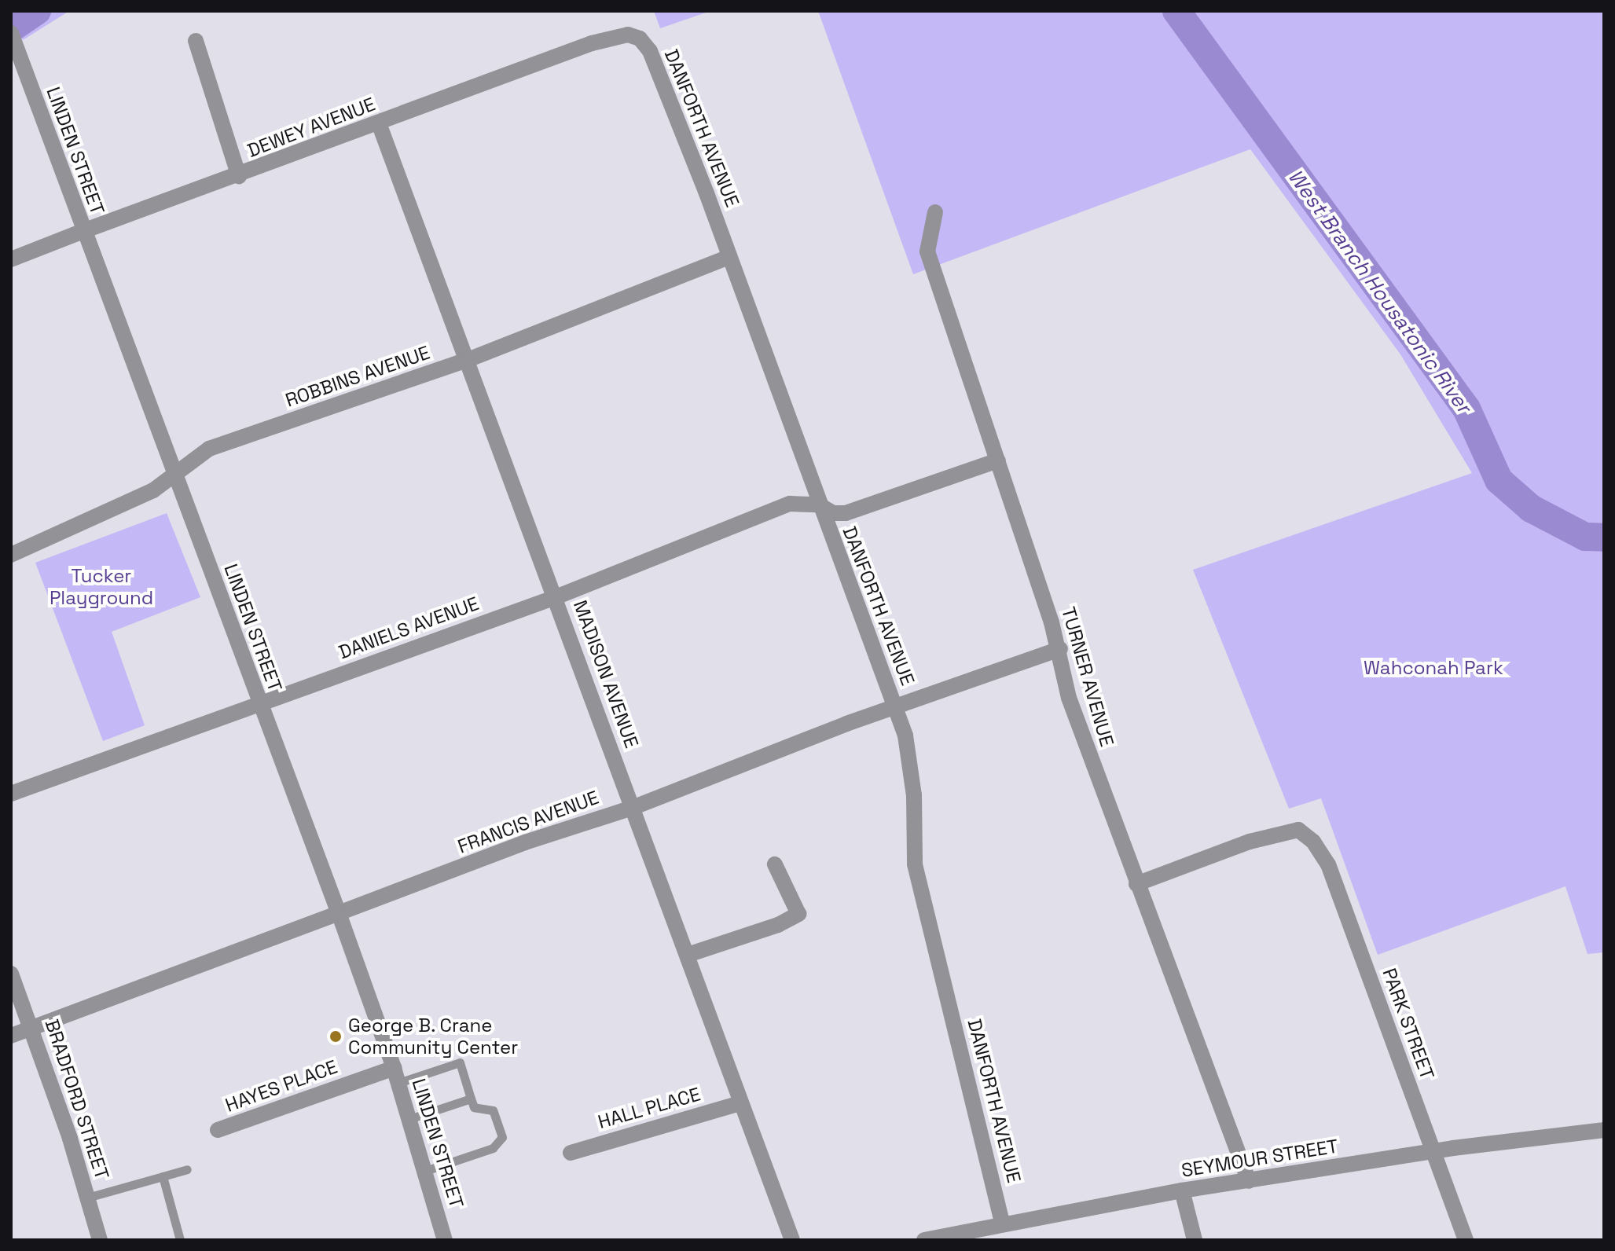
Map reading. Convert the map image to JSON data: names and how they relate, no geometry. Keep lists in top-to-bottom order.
{
  "streets": {
    "street": [
      "DEWEY AVENUE",
      "DANFORTH AVENUE",
      "LINDEN STREET",
      "ROBBINS AVENUE",
      "DANIELS AVENUE",
      "MADISON AVENUE",
      "TURNER AVENUE",
      "FRANCIS AVENUE",
      "PARK STREET",
      "HAYES PLACE",
      "BRADFORD STREET",
      "HALL PLACE",
      "SEYMOUR STREET"
    ]
  },
  "crossings": [
    ["DEWEY AVENUE", "DANFORTH AVENUE"],
    ["DEWEY AVENUE", "LINDEN STREET"],
    ["DEWEY AVENUE", "MADISON AVENUE"],
    ["DANFORTH AVENUE", "ROBBINS AVENUE"],
    ["DANFORTH AVENUE", "DANIELS AVENUE"],
    ["DANFORTH AVENUE", "FRANCIS AVENUE"],
    ["DANFORTH AVENUE", "SEYMOUR STREET"],
    ["LINDEN STREET", "ROBBINS AVENUE"],
    ["LINDEN STREET", "DANIELS AVENUE"],
    ["LINDEN STREET", "FRANCIS AVENUE"],
    ["LINDEN STREET", "HAYES PLACE"],
    ["ROBBINS AVENUE", "MADISON AVENUE"],
    ["DANIELS AVENUE", "MADISON AVENUE"],
    ["DANIELS AVENUE", "TURNER AVENUE"],
    ["MADISON AVENUE", "FRANCIS AVENUE"],
    ["MADISON AVENUE", "HALL PLACE"],
    ["TURNER AVENUE", "FRANCIS AVENUE"],
    ["TURNER AVENUE", "PARK STREET"],
    ["TURNER AVENUE", "SEYMOUR STREET"],
    ["FRANCIS AVENUE", "BRADFORD STREET"],
    ["PARK STREET", "SEYMOUR STREET"]
  ],
  "water": ["West Branch Housatonic River"],
  "parks": ["Tucker Playground", "Wahconah Park"],
  "places": ["George B. Crane Community Center"]
}
